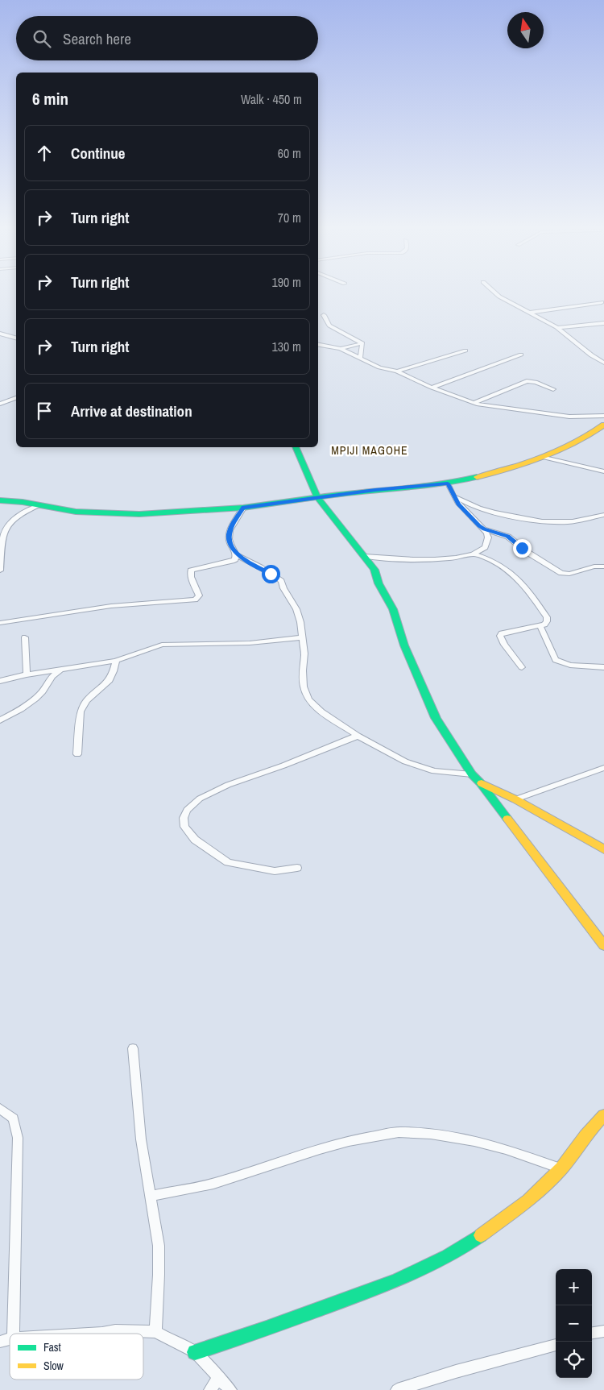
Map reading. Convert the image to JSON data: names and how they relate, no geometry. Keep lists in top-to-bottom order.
{
  "districts": ["MPIJI MAGOHE"],
  "legend": ["Fast", "Slow"],
  "north": "top",
  "page": {
    "search": "Search here",
    "heading": ["6 min", "Walk · 450 m"],
    "list": [
      ["Continue", "60 m"],
      ["Turn right", "70 m"],
      ["Turn right", "190 m"],
      ["Turn right", "130 m"],
      "Arrive at destination"
    ],
    "map_buttons": ["+", "−"]
  }
}
